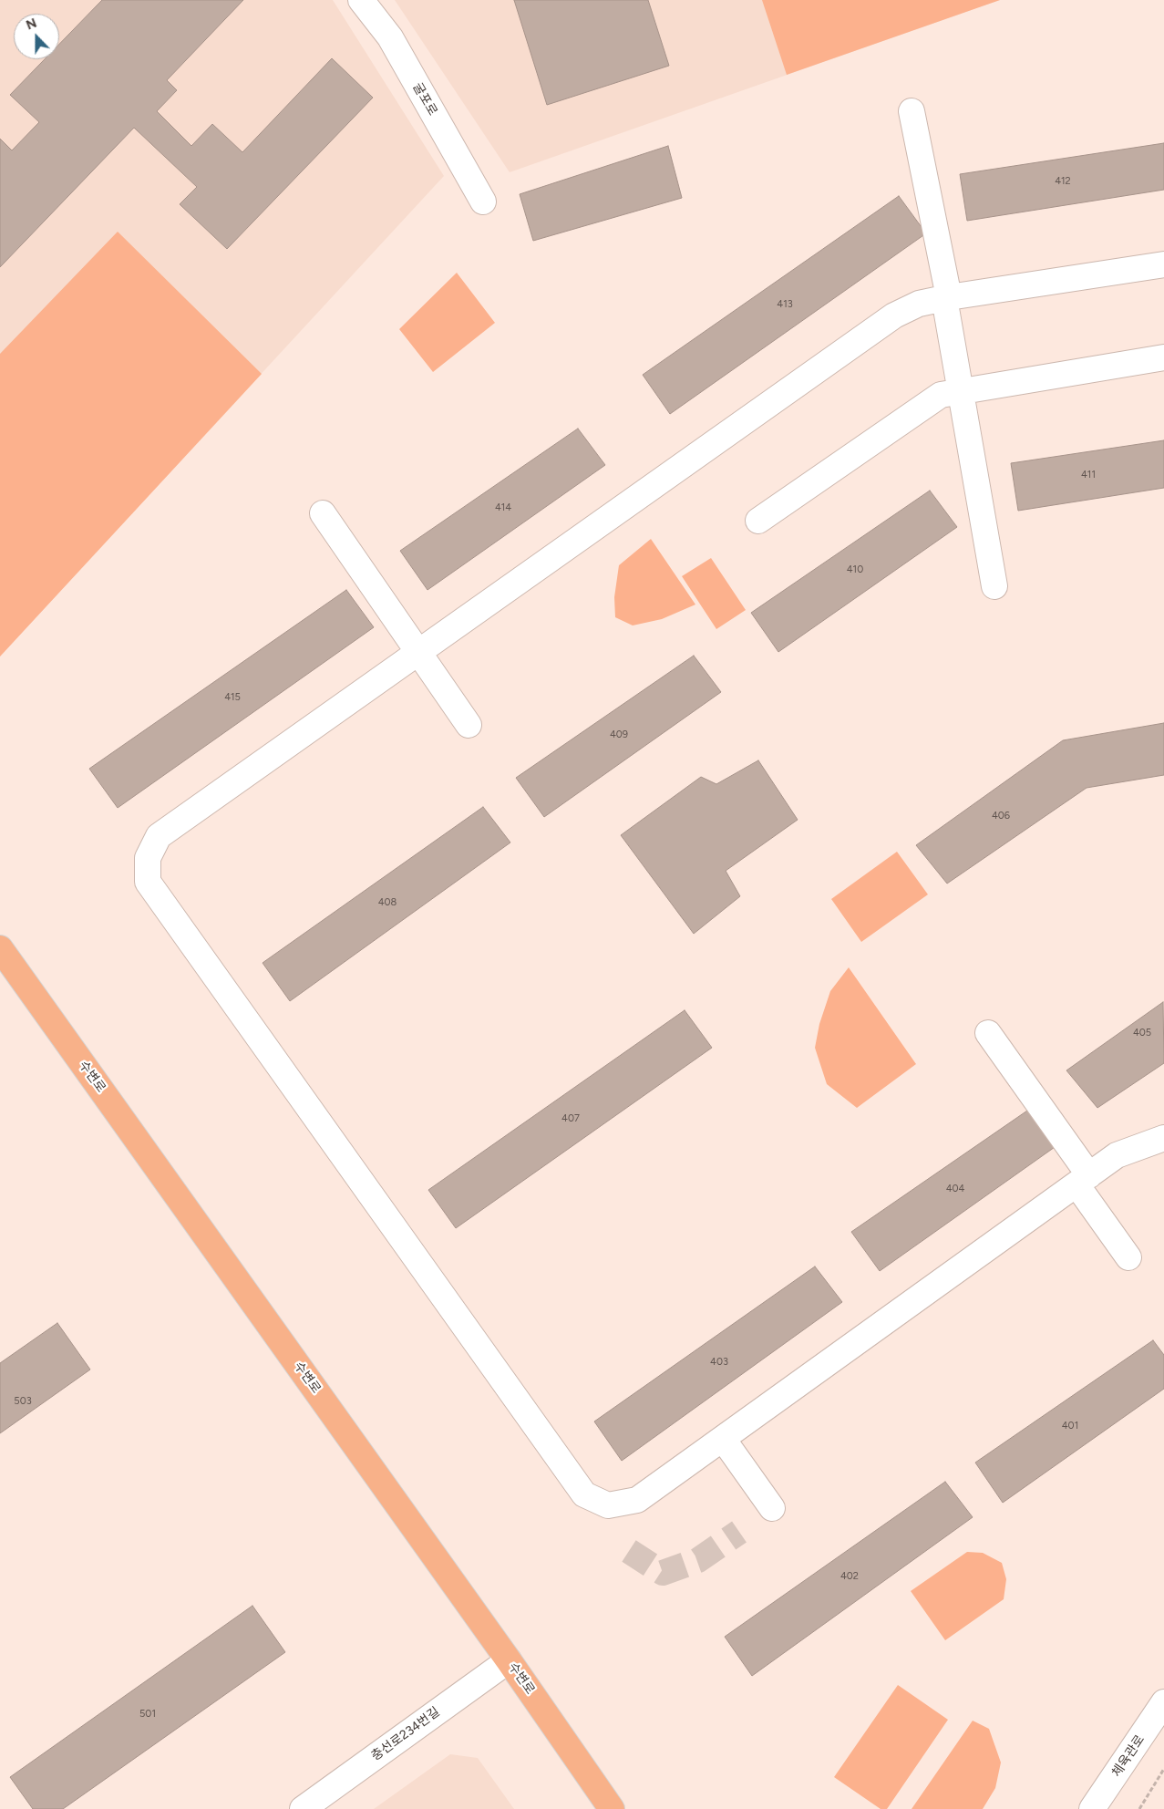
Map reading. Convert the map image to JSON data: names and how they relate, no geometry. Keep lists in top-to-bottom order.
{
  "streets": {
    "main road": ["수변로"],
    "street": ["굴포로", "충선로234번길", "체육관로"]
  },
  "crossings": [
    ["수변로", "충선로234번길"]
  ],
  "house_numbers": [
    "412",
    "413",
    "411",
    "414",
    "410",
    "415",
    "409",
    "406",
    "408",
    "405",
    "407",
    "404",
    "403",
    "503",
    "401",
    "402",
    "501"
  ],
  "north": "top"
}
